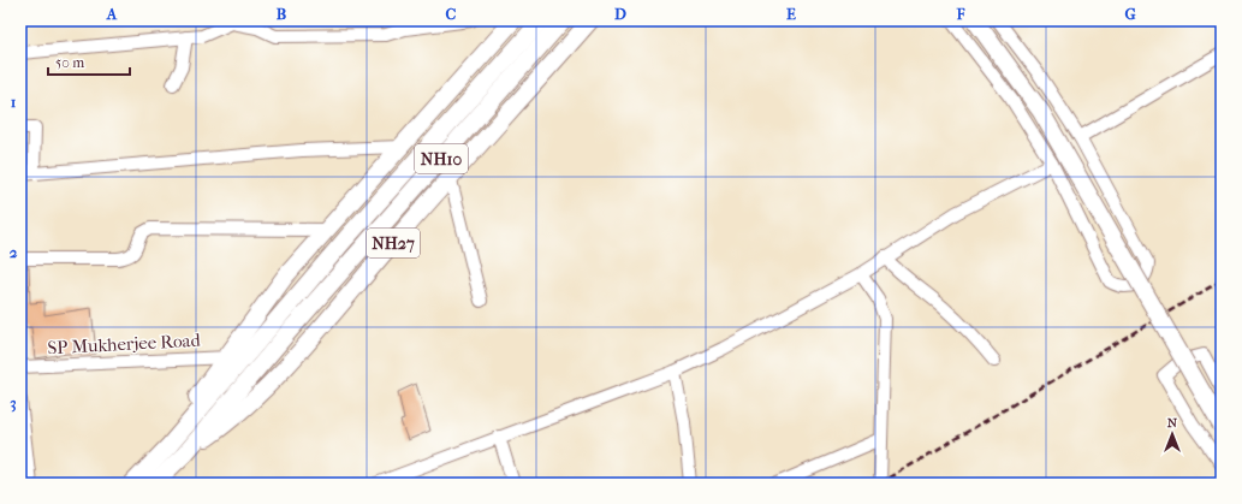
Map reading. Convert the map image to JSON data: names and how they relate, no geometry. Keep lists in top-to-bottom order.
{
  "streets": {
    "highway": ["NH10", "NH27"],
    "street": ["SP Mukherjee Road"]
  },
  "crossings": [
    ["NH10", "NH27"]
  ],
  "scale_bar": "50 m",
  "north": "top",
  "grid": {
    "columns": [
      "A",
      "B",
      "C",
      "D",
      "E",
      "F",
      "G"
    ],
    "rows": ["1", "2", "3"]
  }
}
